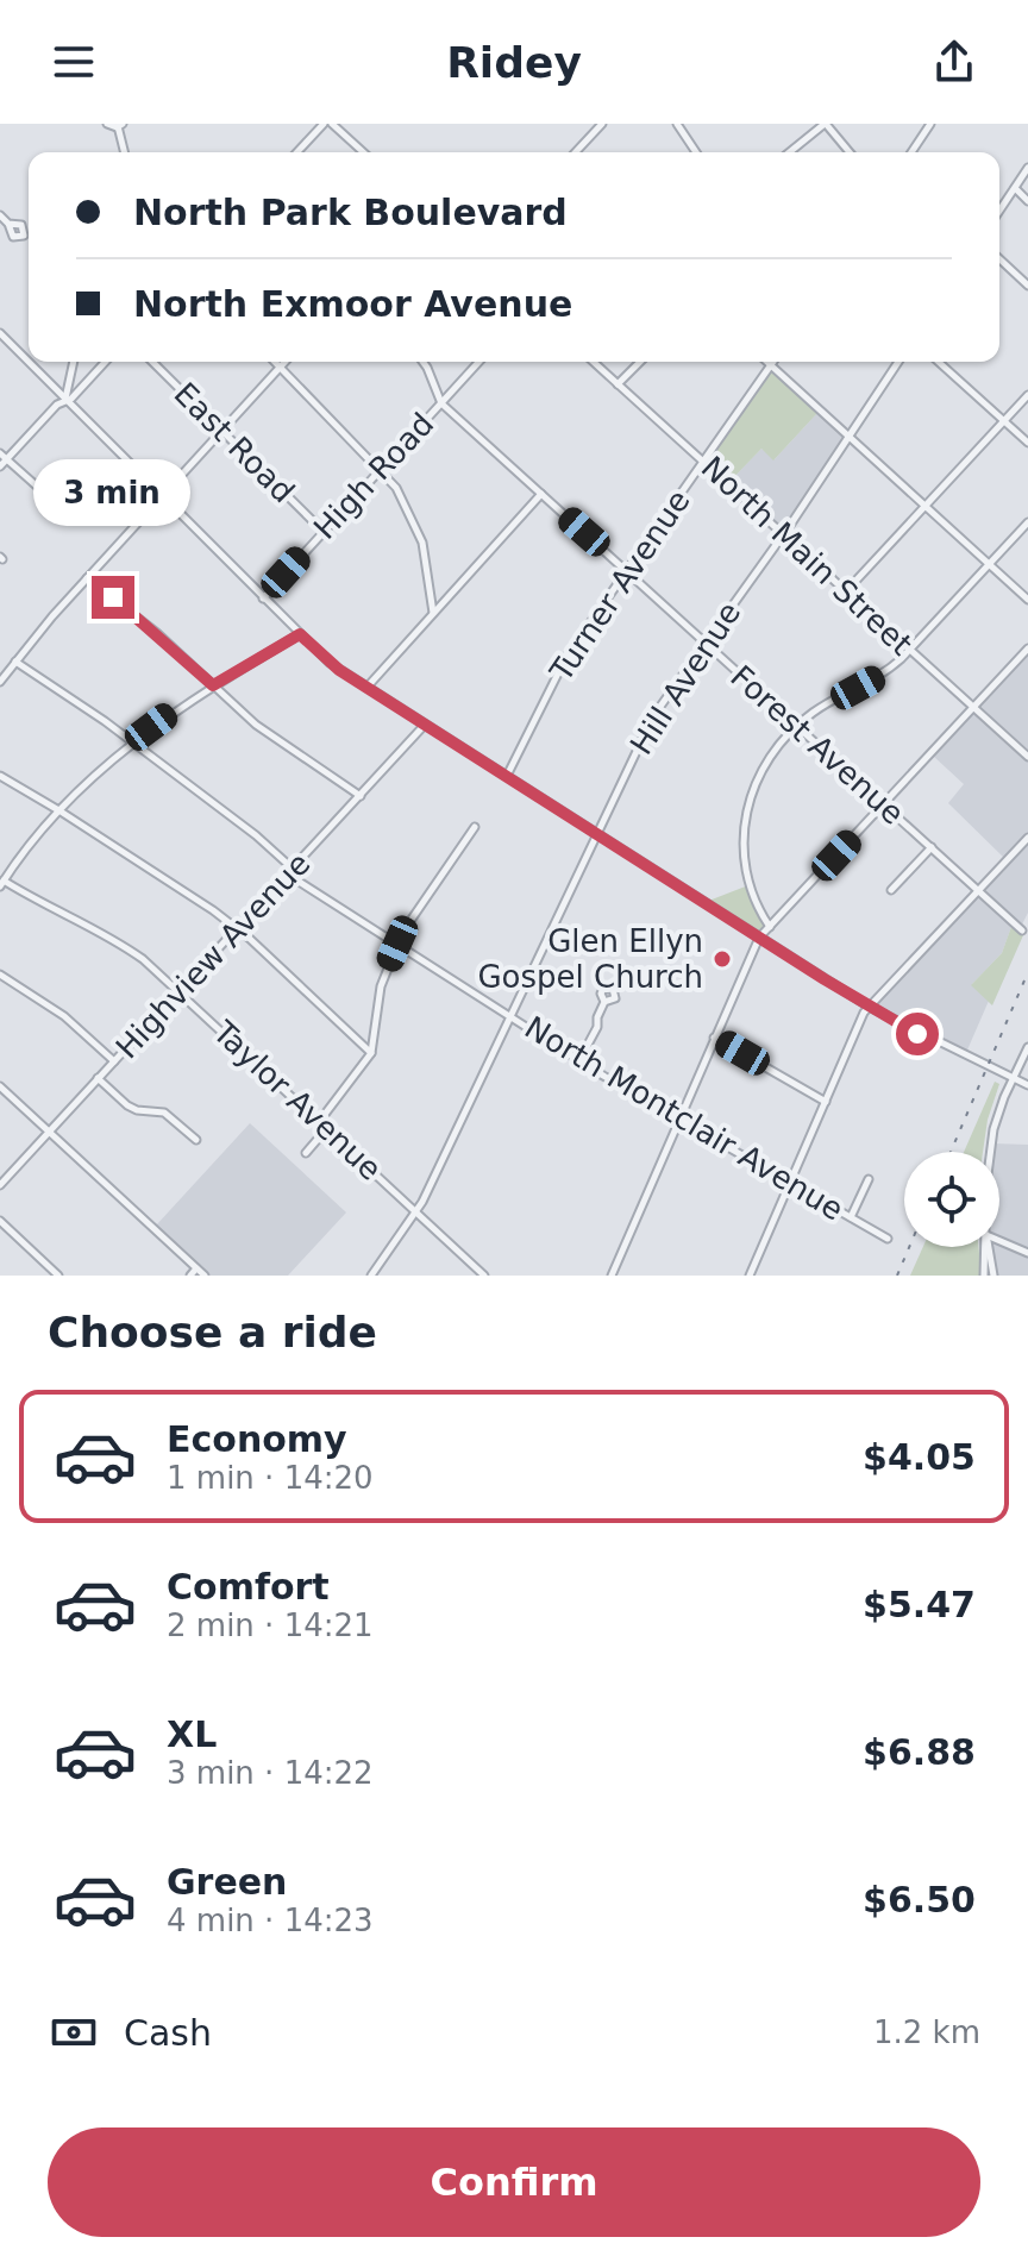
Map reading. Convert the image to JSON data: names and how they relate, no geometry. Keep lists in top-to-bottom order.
{
  "streets": {
    "street": [
      "East Road",
      "High Road",
      "North Main Street",
      "Turner Avenue",
      "Hill Avenue",
      "Forest Avenue",
      "Highview Avenue",
      "Taylor Avenue",
      "North Montclair Avenue"
    ]
  },
  "crossings": [
    ["East Road", "High Road"],
    ["High Road", "Forest Avenue"],
    ["North Main Street", "Turner Avenue"],
    ["North Main Street", "Hill Avenue"],
    ["Turner Avenue", "Forest Avenue"],
    ["Hill Avenue", "Forest Avenue"],
    ["Hill Avenue", "Taylor Avenue"],
    ["Hill Avenue", "North Montclair Avenue"],
    ["Highview Avenue", "Taylor Avenue"],
    ["Highview Avenue", "North Montclair Avenue"]
  ],
  "places": ["Glen Ellyn Gospel Church"],
  "page": {
    "header": "Ridey",
    "banner": ["North Park Boulevard", "North Exmoor Avenue"],
    "bubble": "3 min",
    "heading": "Choose a ride",
    "list": [
      {
        "name": "Economy",
        "note": "1 min · 14:20",
        "value": "$4.05"
      },
      {
        "name": "Comfort",
        "note": "2 min · 14:21",
        "value": "$5.47"
      },
      {
        "name": "XL",
        "note": "3 min · 14:22",
        "value": "$6.88"
      },
      {
        "name": "Green",
        "note": "4 min · 14:23",
        "value": "$6.50"
      }
    ],
    "pay": ["Cash", "1.2 km"],
    "buttons": "Confirm"
  }
}
